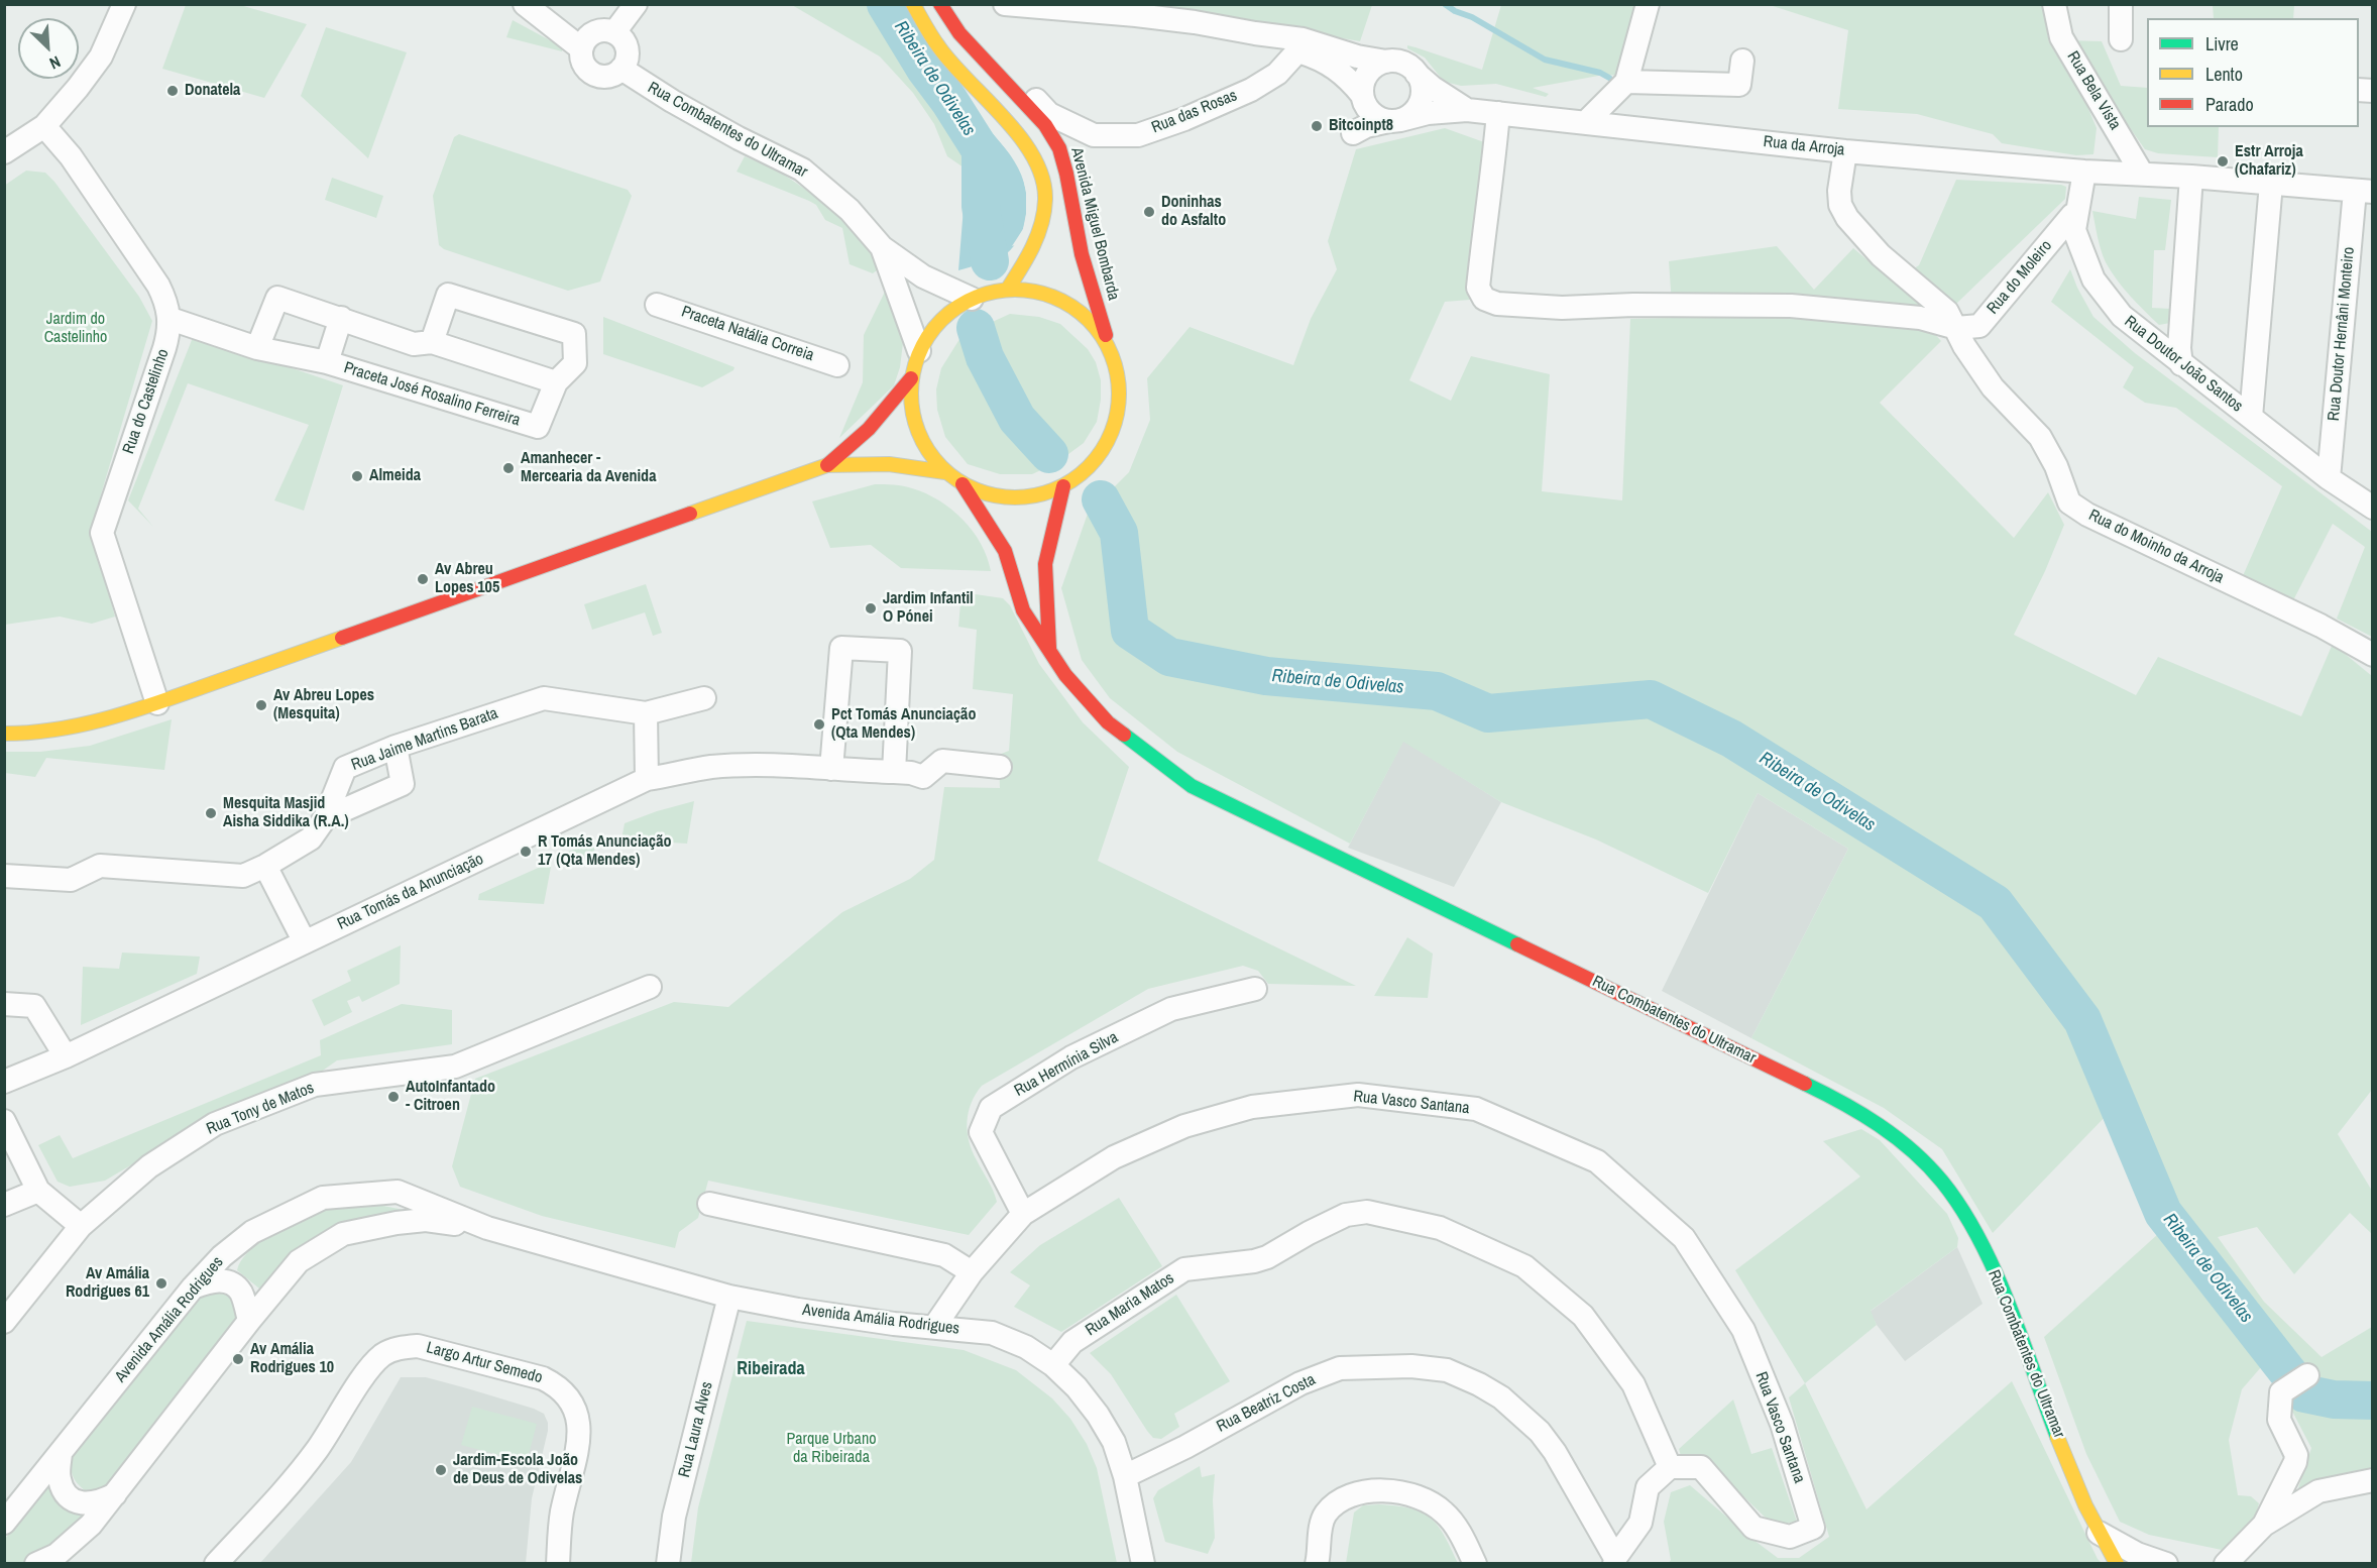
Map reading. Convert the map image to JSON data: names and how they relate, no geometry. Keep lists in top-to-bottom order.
{
  "streets": {
    "main road": ["Rua Combatentes do Ultramar", "Avenida Miguel Bombarda"],
    "street": [
      "Rua Bela Vista",
      "Rua das Rosas",
      "Rua da Arroja",
      "Rua do Moleiro",
      "Praceta Natália Correia",
      "Rua Doutor Hernâni Monteiro",
      "Rua Doutor João Santos",
      "Praceta José Rosalino Ferreira",
      "Rua do Castelinho",
      "Rua do Moinho da Arroja",
      "Rua Jaime Martins Barata",
      "Rua Tomás da Anunciação",
      "Rua Hermínia Silva",
      "Rua Vasco Santana",
      "Rua Tony de Matos",
      "Rua Maria Matos",
      "Avenida Amália Rodrigues",
      "Largo Artur Semedo",
      "Rua Beatriz Costa",
      "Rua Laura Alves"
    ]
  },
  "crossings": [
    ["Rua Bela Vista", "Rua da Arroja"],
    ["Rua Combatentes do Ultramar", "Avenida Miguel Bombarda"],
    ["Rua da Arroja", "Rua Doutor Hernâni Monteiro"],
    ["Rua da Arroja", "Rua Doutor João Santos"],
    ["Rua da Arroja", "Rua do Moinho da Arroja"],
    ["Rua do Moleiro", "Rua Doutor João Santos"],
    ["Rua do Moleiro", "Rua do Moinho da Arroja"],
    ["Rua Doutor Hernâni Monteiro", "Rua Doutor João Santos"],
    ["Praceta José Rosalino Ferreira", "Rua do Castelinho"],
    ["Rua Hermínia Silva", "Rua Vasco Santana"],
    ["Rua Vasco Santana", "Rua Maria Matos"],
    ["Rua Vasco Santana", "Avenida Amália Rodrigues"],
    ["Rua Maria Matos", "Avenida Amália Rodrigues"],
    ["Avenida Amália Rodrigues", "Rua Beatriz Costa"],
    ["Avenida Amália Rodrigues", "Rua Laura Alves"]
  ],
  "districts": ["Ribeirada"],
  "water": ["Ribeira de Odivelas"],
  "parks": ["Jardim do Castelinho", "Parque Urbano da Ribeirada"],
  "places": [
    "Donatela",
    "Bitcoinpt8",
    "Estr Arroja (Chafariz)",
    "Doninhas do Asfalto",
    "Amanhecer - Mercearia da Avenida",
    "Almeida",
    "Av Abreu Lopes 105",
    "Jardim Infantil O Pónei",
    "Av Abreu Lopes (Mesquita)",
    "Pct Tomás Anunciação (Qta Mendes)",
    "Mesquita Masjid Aisha Siddika (R.A.)",
    "R Tomás Anunciação 17 (Qta Mendes)",
    "AutoInfantado - Citroen",
    "Av Amália Rodrigues 61",
    "Av Amália Rodrigues 10",
    "Jardim-Escola João de Deus de Odivelas"
  ],
  "legend": ["Livre", "Lento", "Parado"],
  "north": "bottom right"
}
